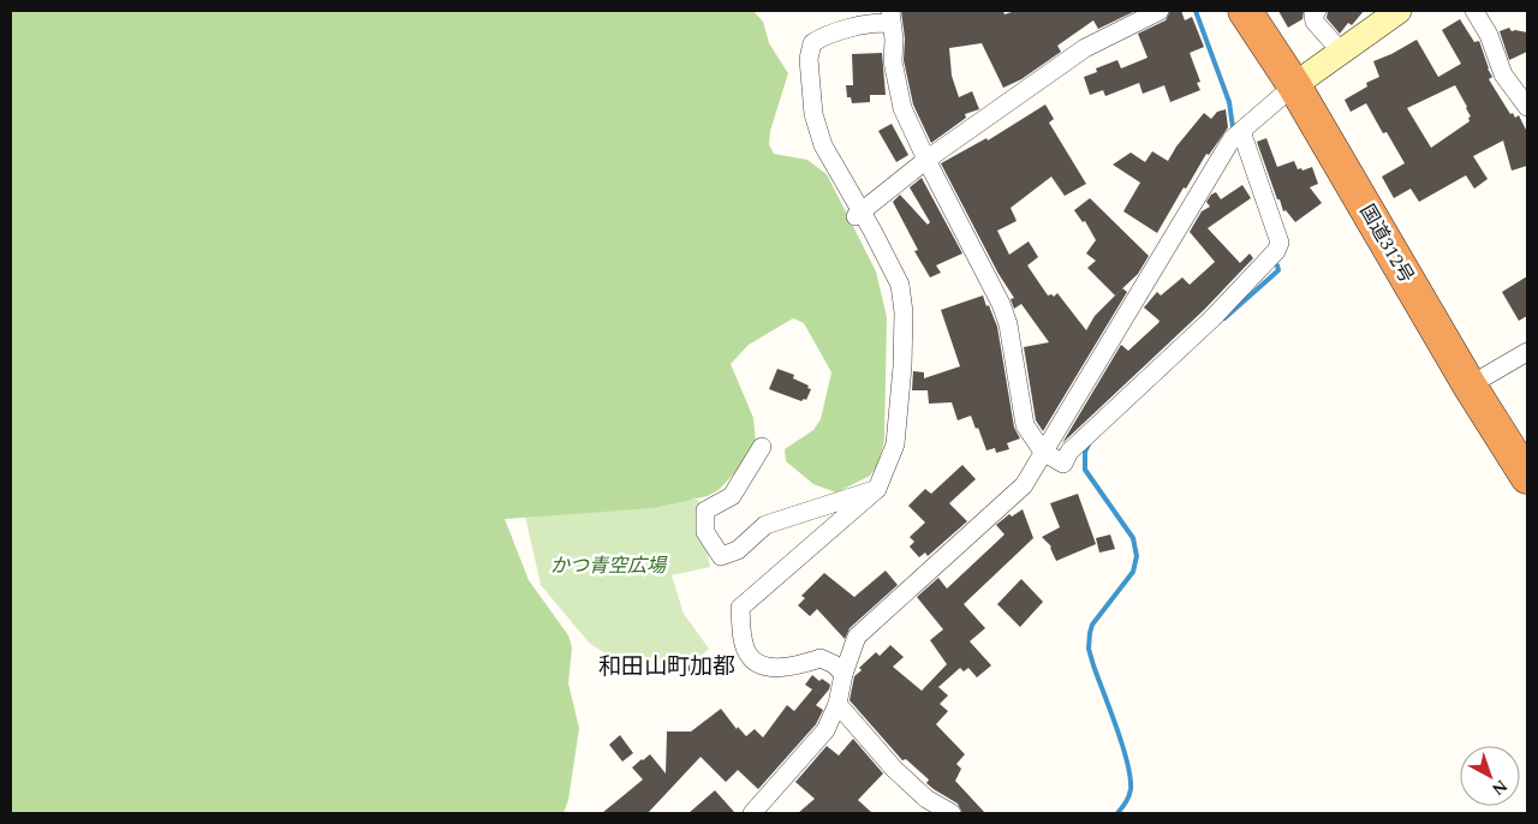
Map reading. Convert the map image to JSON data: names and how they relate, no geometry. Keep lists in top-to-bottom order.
{
  "streets": {
    "highway": ["国道312号"]
  },
  "districts": ["和田山町加都"],
  "parks": ["かつ青空広場"],
  "north": "bottom right"
}
